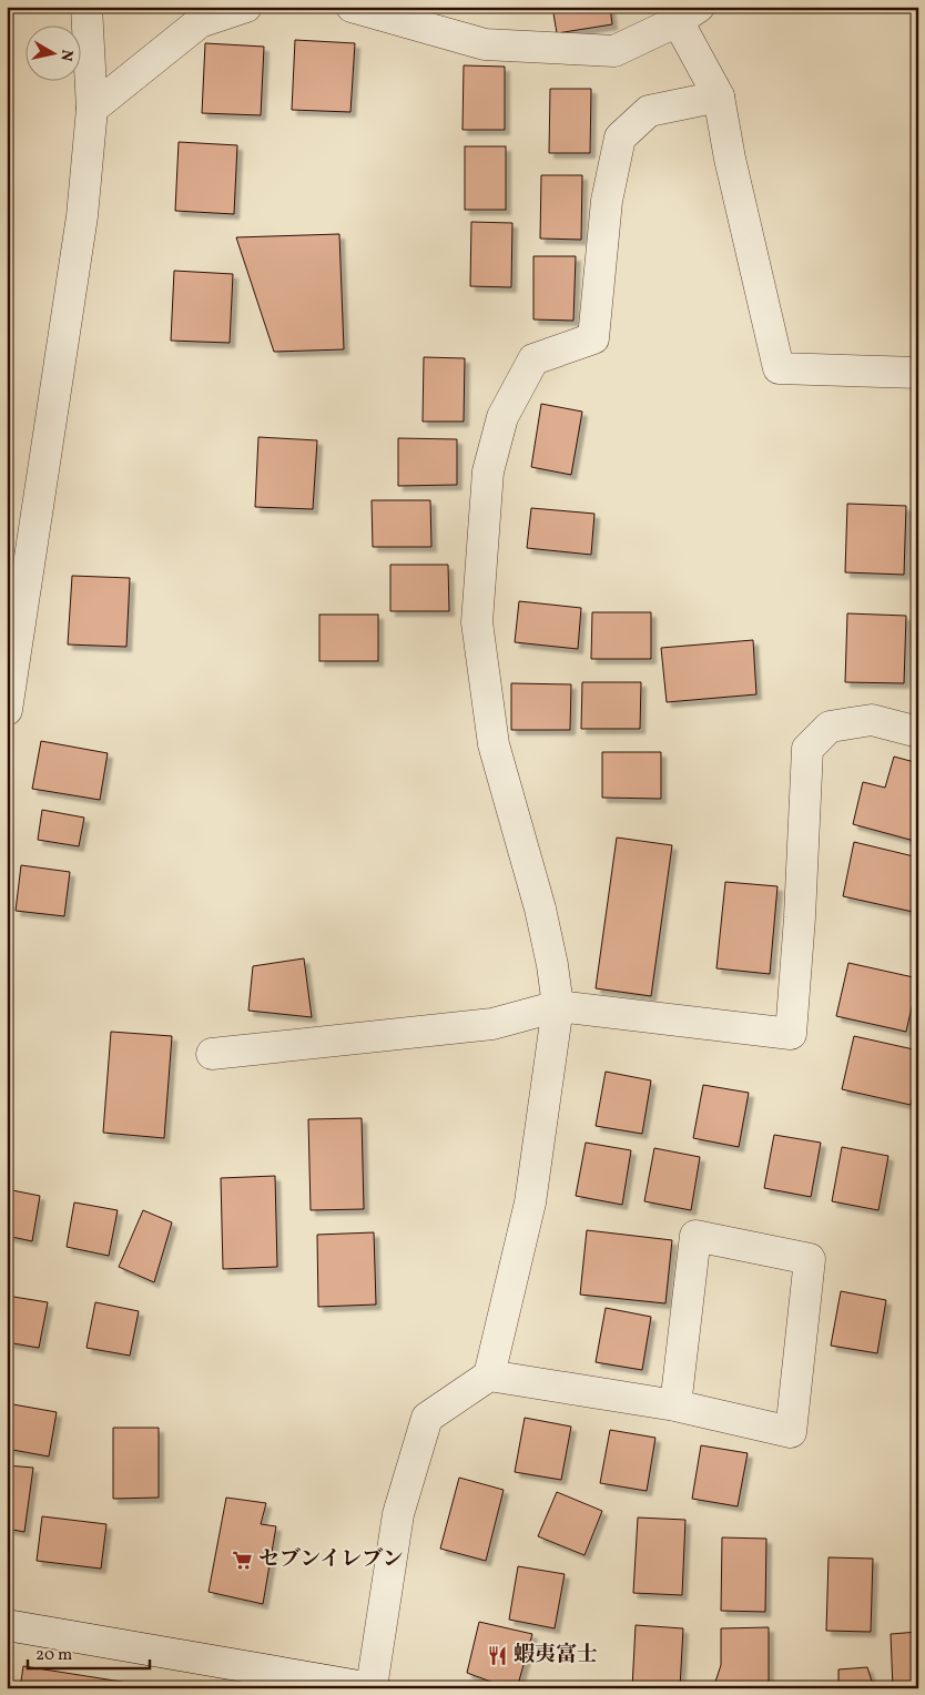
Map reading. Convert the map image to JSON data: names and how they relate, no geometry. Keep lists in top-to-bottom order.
{
  "places": {
    "supermarket": ["セブンイレブン"],
    "restaurant": ["蝦夷富士"]
  },
  "scale_bar": "20 m",
  "north": "right"
}
